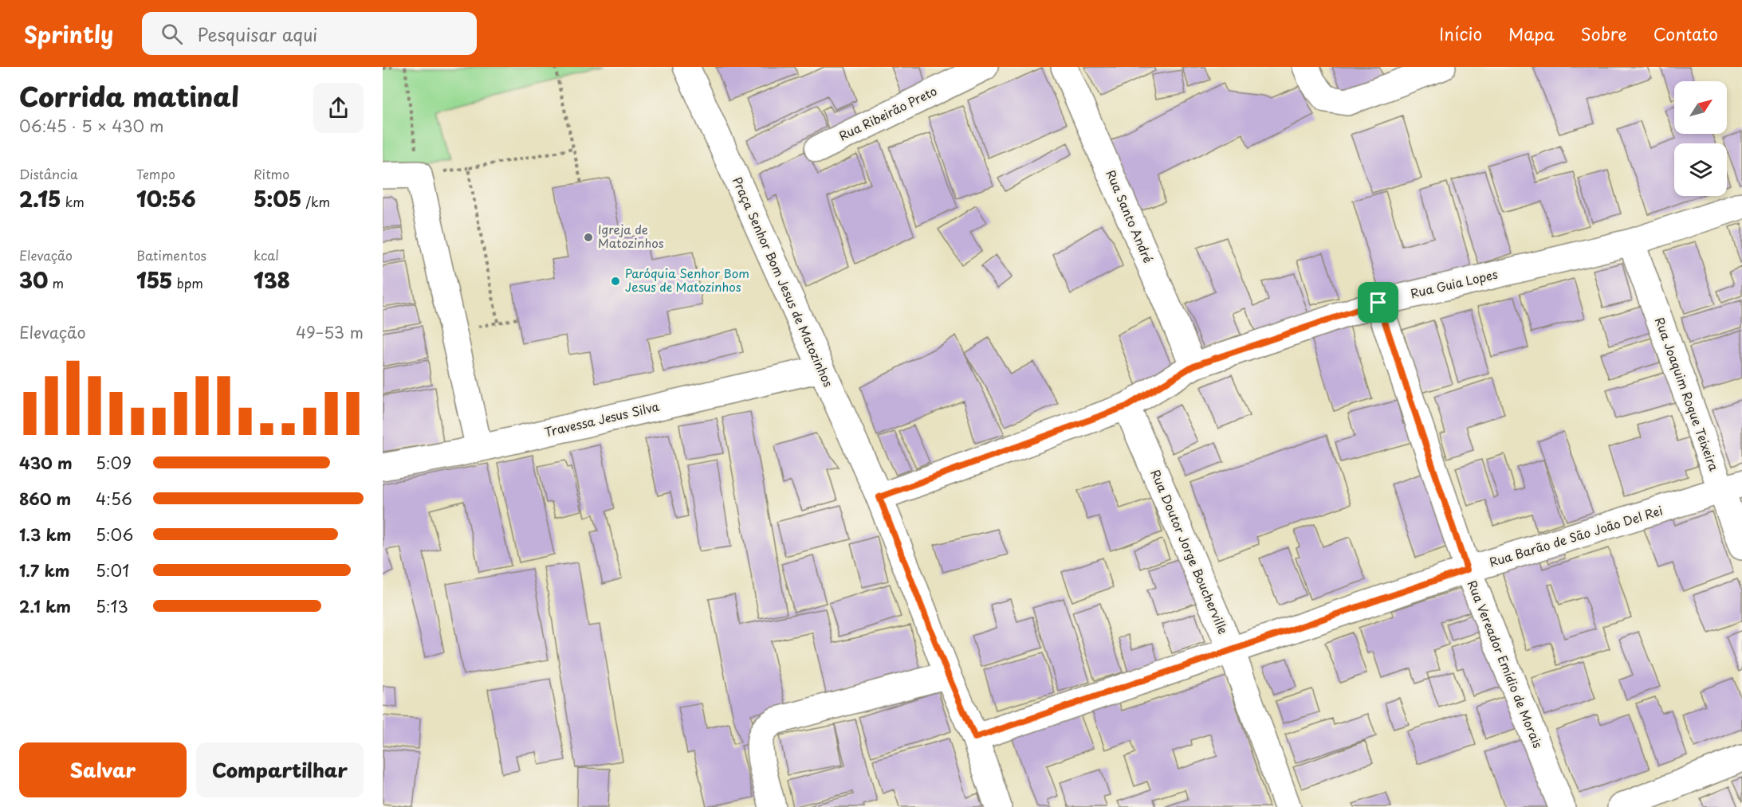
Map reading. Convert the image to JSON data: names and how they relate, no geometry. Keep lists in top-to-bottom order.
{
  "streets": {
    "street": [
      "Rua Ribeirão Preto",
      "Rua Santo André",
      "Praça Senhor Bom Jesus de Matozinhos",
      "Rua Guia Lopes",
      "Rua Joaquim Roque Teixeira",
      "Travessa Jesus Silva",
      "Rua Barão de São João Del Rei",
      "Rua Doutor Jorge Boucherville",
      "Rua Vereador Emídio de Morais"
    ]
  },
  "crossings": [
    ["Rua Santo André", "Rua Guia Lopes"],
    ["Praça Senhor Bom Jesus de Matozinhos", "Rua Guia Lopes"],
    ["Praça Senhor Bom Jesus de Matozinhos", "Travessa Jesus Silva"],
    ["Praça Senhor Bom Jesus de Matozinhos", "Rua Barão de São João Del Rei"],
    ["Rua Guia Lopes", "Rua Joaquim Roque Teixeira"],
    ["Rua Guia Lopes", "Rua Doutor Jorge Boucherville"],
    ["Rua Guia Lopes", "Rua Vereador Emídio de Morais"],
    ["Rua Joaquim Roque Teixeira", "Rua Barão de São João Del Rei"],
    ["Rua Barão de São João Del Rei", "Rua Doutor Jorge Boucherville"],
    ["Rua Barão de São João Del Rei", "Rua Vereador Emídio de Morais"]
  ],
  "places": ["Igreja de Matozinhos", "Paróquia Senhor Bom Jesus de Matozinhos"],
  "north": "top right",
  "page": {
    "header": "Sprintly",
    "search": "Pesquisar aqui",
    "nav": [
      "Início",
      "Mapa",
      "Sobre",
      "Contato"
    ],
    "heading": ["Corrida matinal", "06:45 · 5 × 430 m"],
    "stats": [
      ["Distância", "2.15 km"],
      ["Tempo", "10:56"],
      ["Ritmo", "5:05 /km"],
      ["Elevação", "30 m"],
      ["Batimentos", "155 bpm"],
      ["kcal", "138"]
    ],
    "chart": ["Elevação", "49–53 m"],
    "list": [
      {
        "name": "430 m",
        "note": "5:09"
      },
      {
        "name": "860 m",
        "note": "4:56"
      },
      {
        "name": "1.3 km",
        "note": "5:06"
      },
      {
        "name": "1.7 km",
        "note": "5:01"
      },
      {
        "name": "2.1 km",
        "note": "5:13"
      }
    ],
    "buttons": ["Salvar", "Compartilhar"]
  }
}
